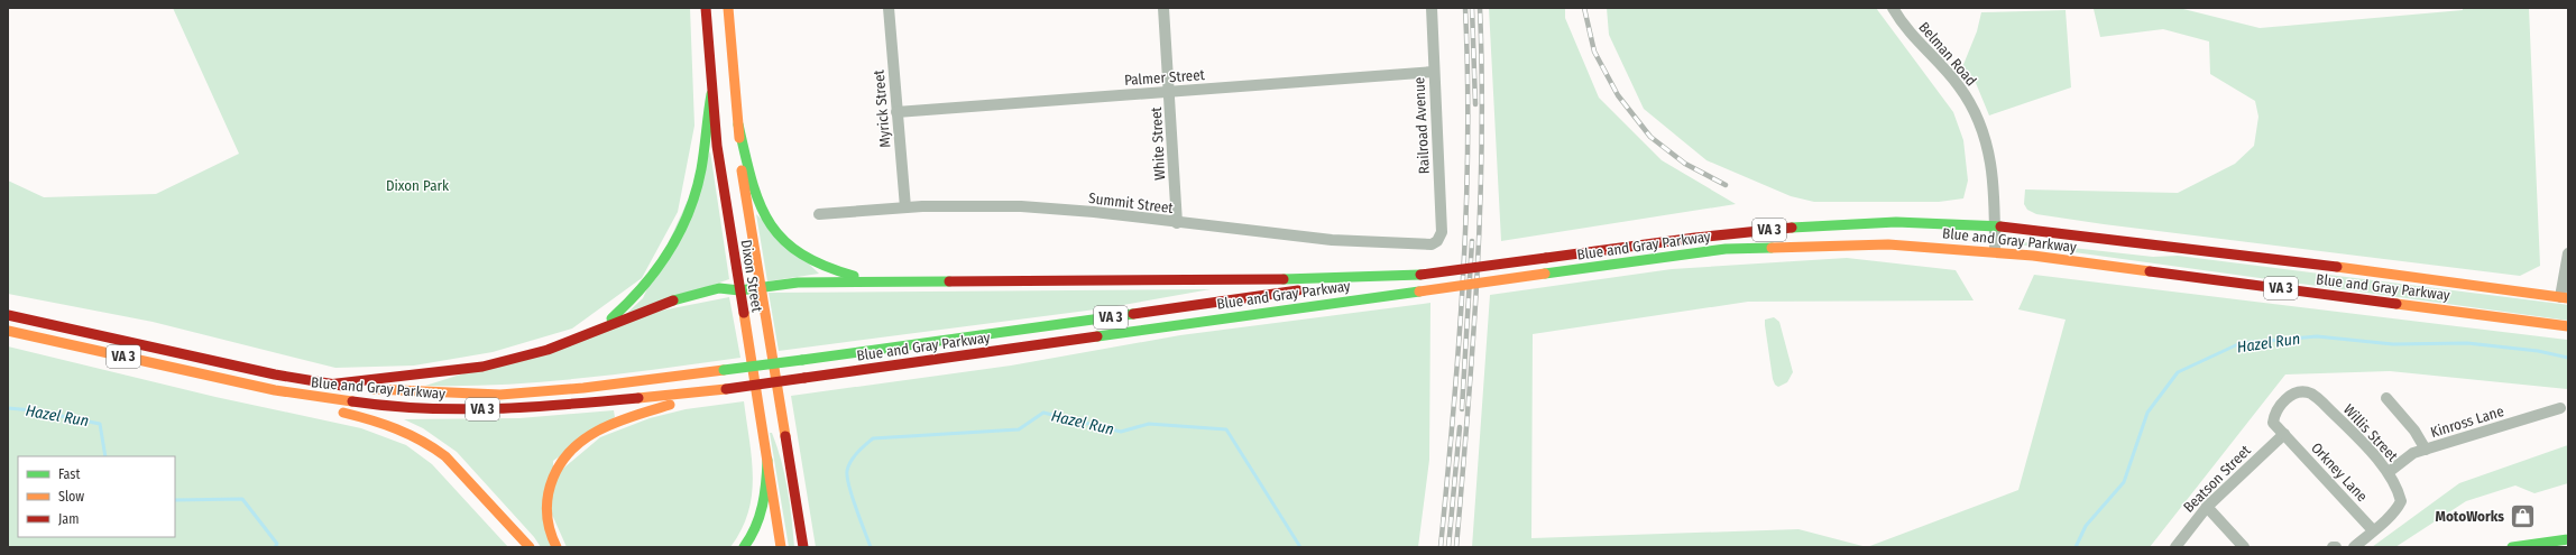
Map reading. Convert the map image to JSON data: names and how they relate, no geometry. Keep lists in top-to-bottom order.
{
  "streets": {
    "main road": ["VA 3", "Blue and Gray Parkway", "Dixon Street"],
    "street": [
      "Belman Road",
      "Palmer Street",
      "Myrick Street",
      "Railroad Avenue",
      "White Street",
      "Summit Street",
      "Kinross Lane",
      "Willis Street",
      "Orkney Lane",
      "Beatson Street"
    ]
  },
  "crossings": [
    ["Belman Road", "Blue and Gray Parkway"],
    ["Palmer Street", "Myrick Street"],
    ["Palmer Street", "Railroad Avenue"],
    ["Palmer Street", "White Street"],
    ["Myrick Street", "Summit Street"],
    ["Railroad Avenue", "Summit Street"],
    ["White Street", "Summit Street"],
    ["Kinross Lane", "Willis Street"],
    ["Willis Street", "Orkney Lane"],
    ["Willis Street", "Beatson Street"],
    ["Orkney Lane", "Beatson Street"]
  ],
  "water": ["Hazel Run"],
  "parks": ["Dixon Park"],
  "places": {
    "shop": ["MotoWorks"]
  },
  "legend": ["Fast", "Slow", "Jam"]
}
